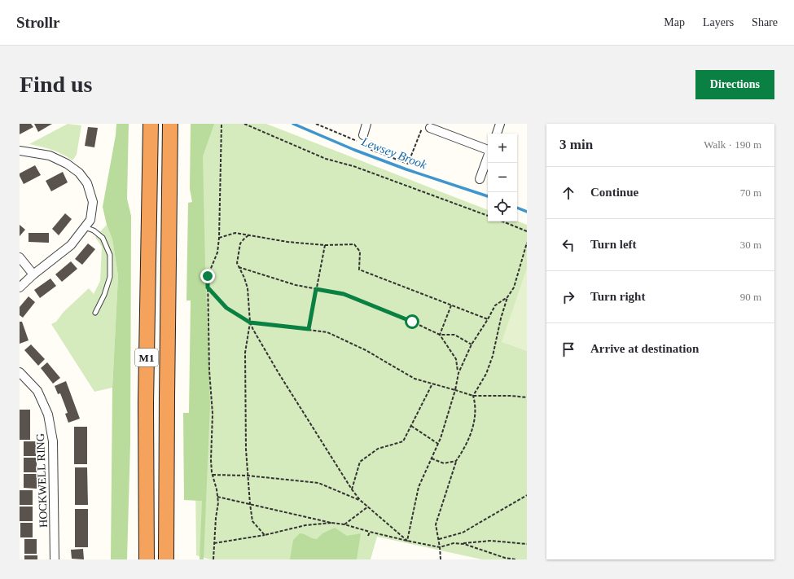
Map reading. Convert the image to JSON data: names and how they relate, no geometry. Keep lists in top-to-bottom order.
{
  "streets": {
    "highway": ["M1"],
    "street": ["HOCKWELL RING"]
  },
  "water": ["Lewsey Brook"],
  "page": {
    "header": "Strollr",
    "nav": ["Map", "Layers", "Share"],
    "buttons": "Directions",
    "title": "Find us",
    "heading": ["3 min", "Walk · 190 m"],
    "map_buttons": ["+", "−"],
    "list": [
      ["Continue", "70 m"],
      ["Turn left", "30 m"],
      ["Turn right", "90 m"],
      "Arrive at destination"
    ]
  }
}
